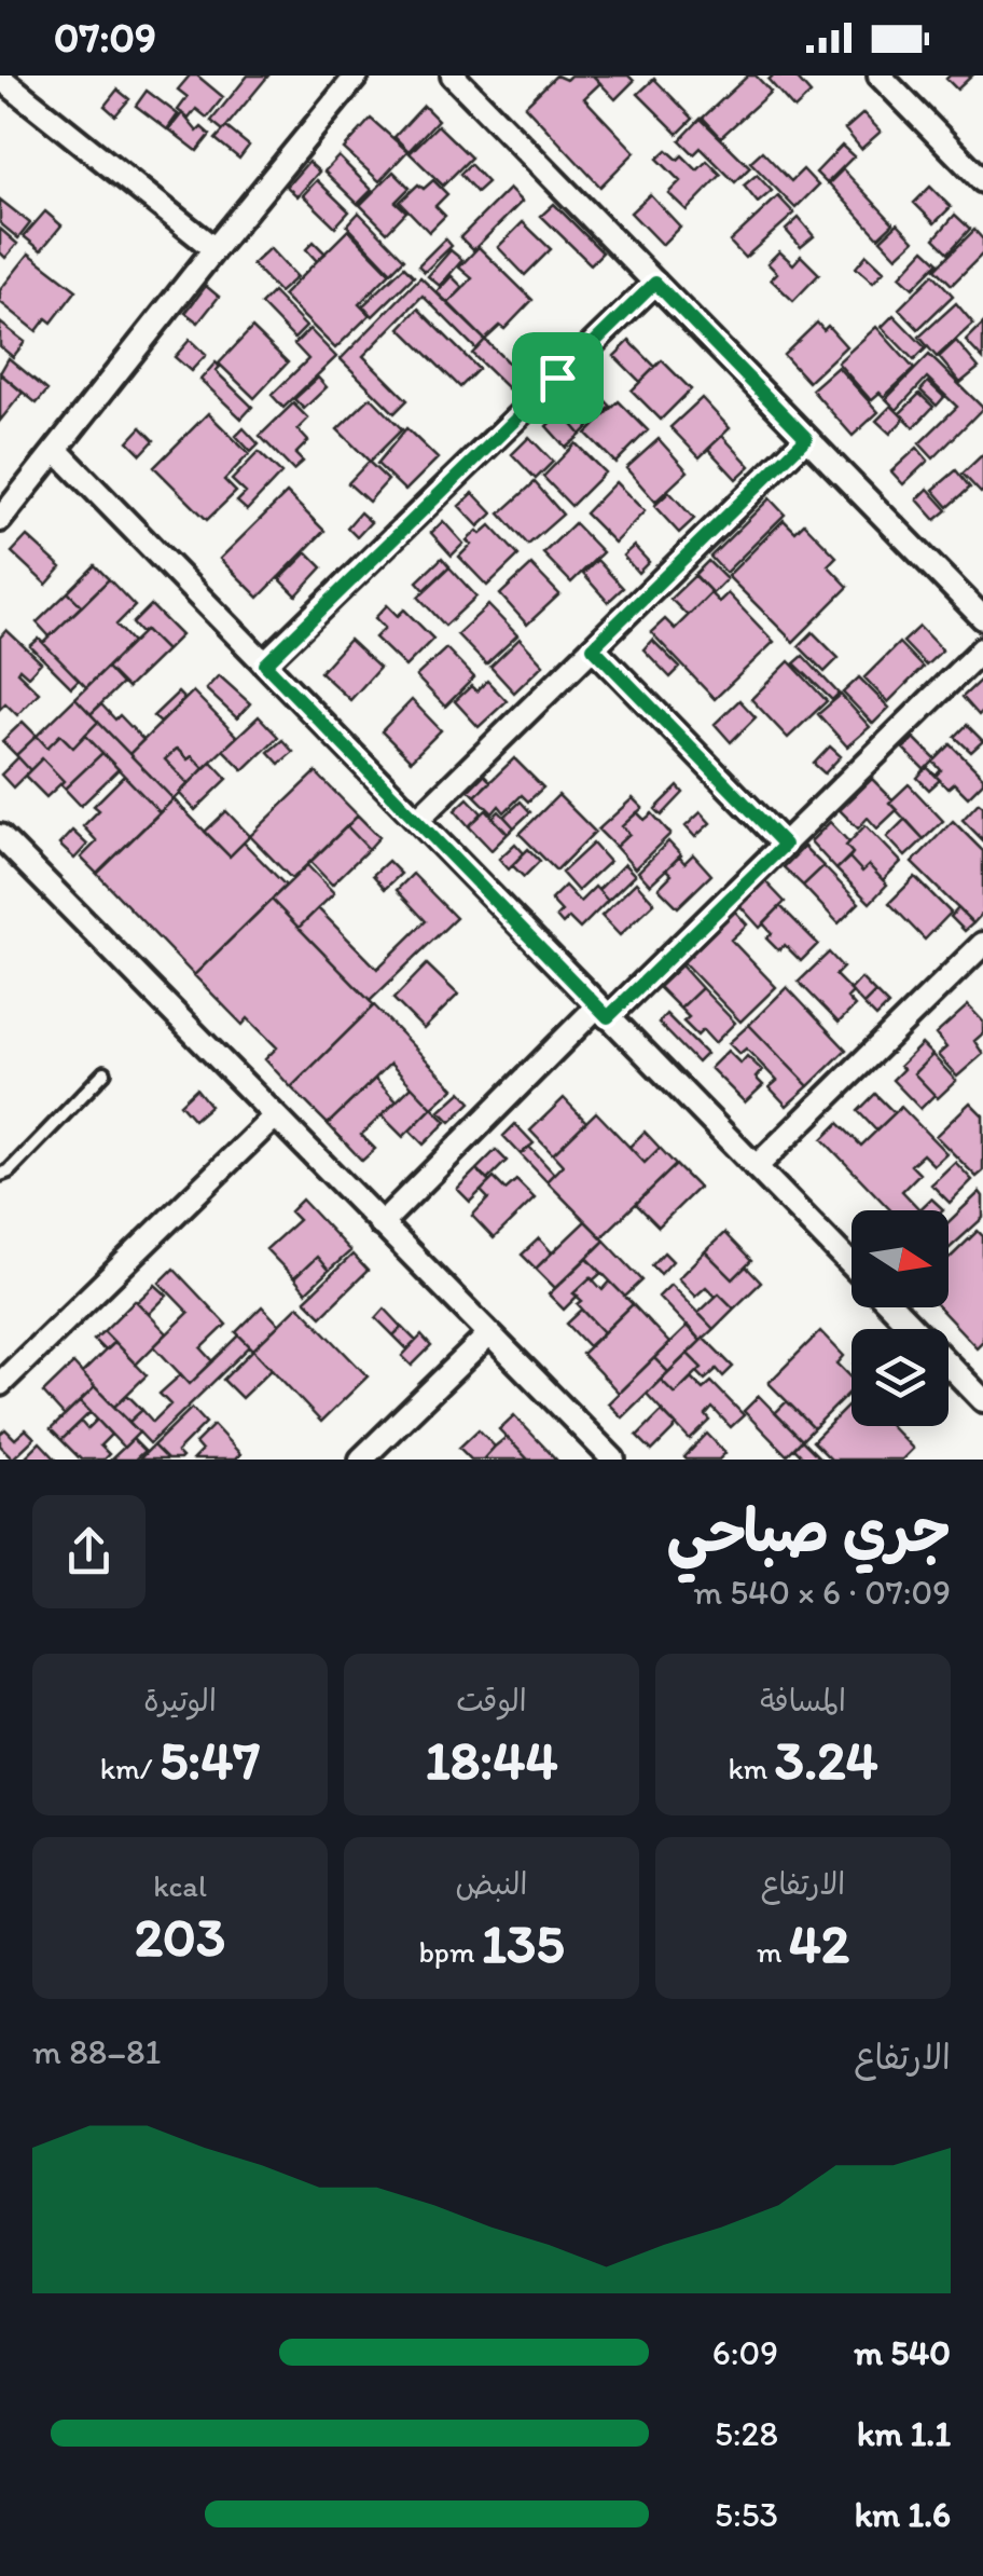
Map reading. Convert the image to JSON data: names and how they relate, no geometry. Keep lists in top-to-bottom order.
{
  "north": "right",
  "page": {
    "status": "07:09",
    "heading": ["جري صباحي", "07:09 · 6 × 540 m"],
    "stats": [
      ["المسافة", "3.24 km"],
      ["الوقت", "18:44"],
      ["الوتيرة", "5:47 /km"],
      ["الارتفاع", "42 m"],
      ["النبض", "135 bpm"],
      ["kcal", "203"]
    ],
    "chart": ["الارتفاع", "81–88 m"],
    "list": [
      {
        "name": "540 m",
        "note": "6:09"
      },
      {
        "name": "1.1 km",
        "note": "5:28"
      },
      {
        "name": "1.6 km",
        "note": "5:53"
      }
    ]
  }
}
